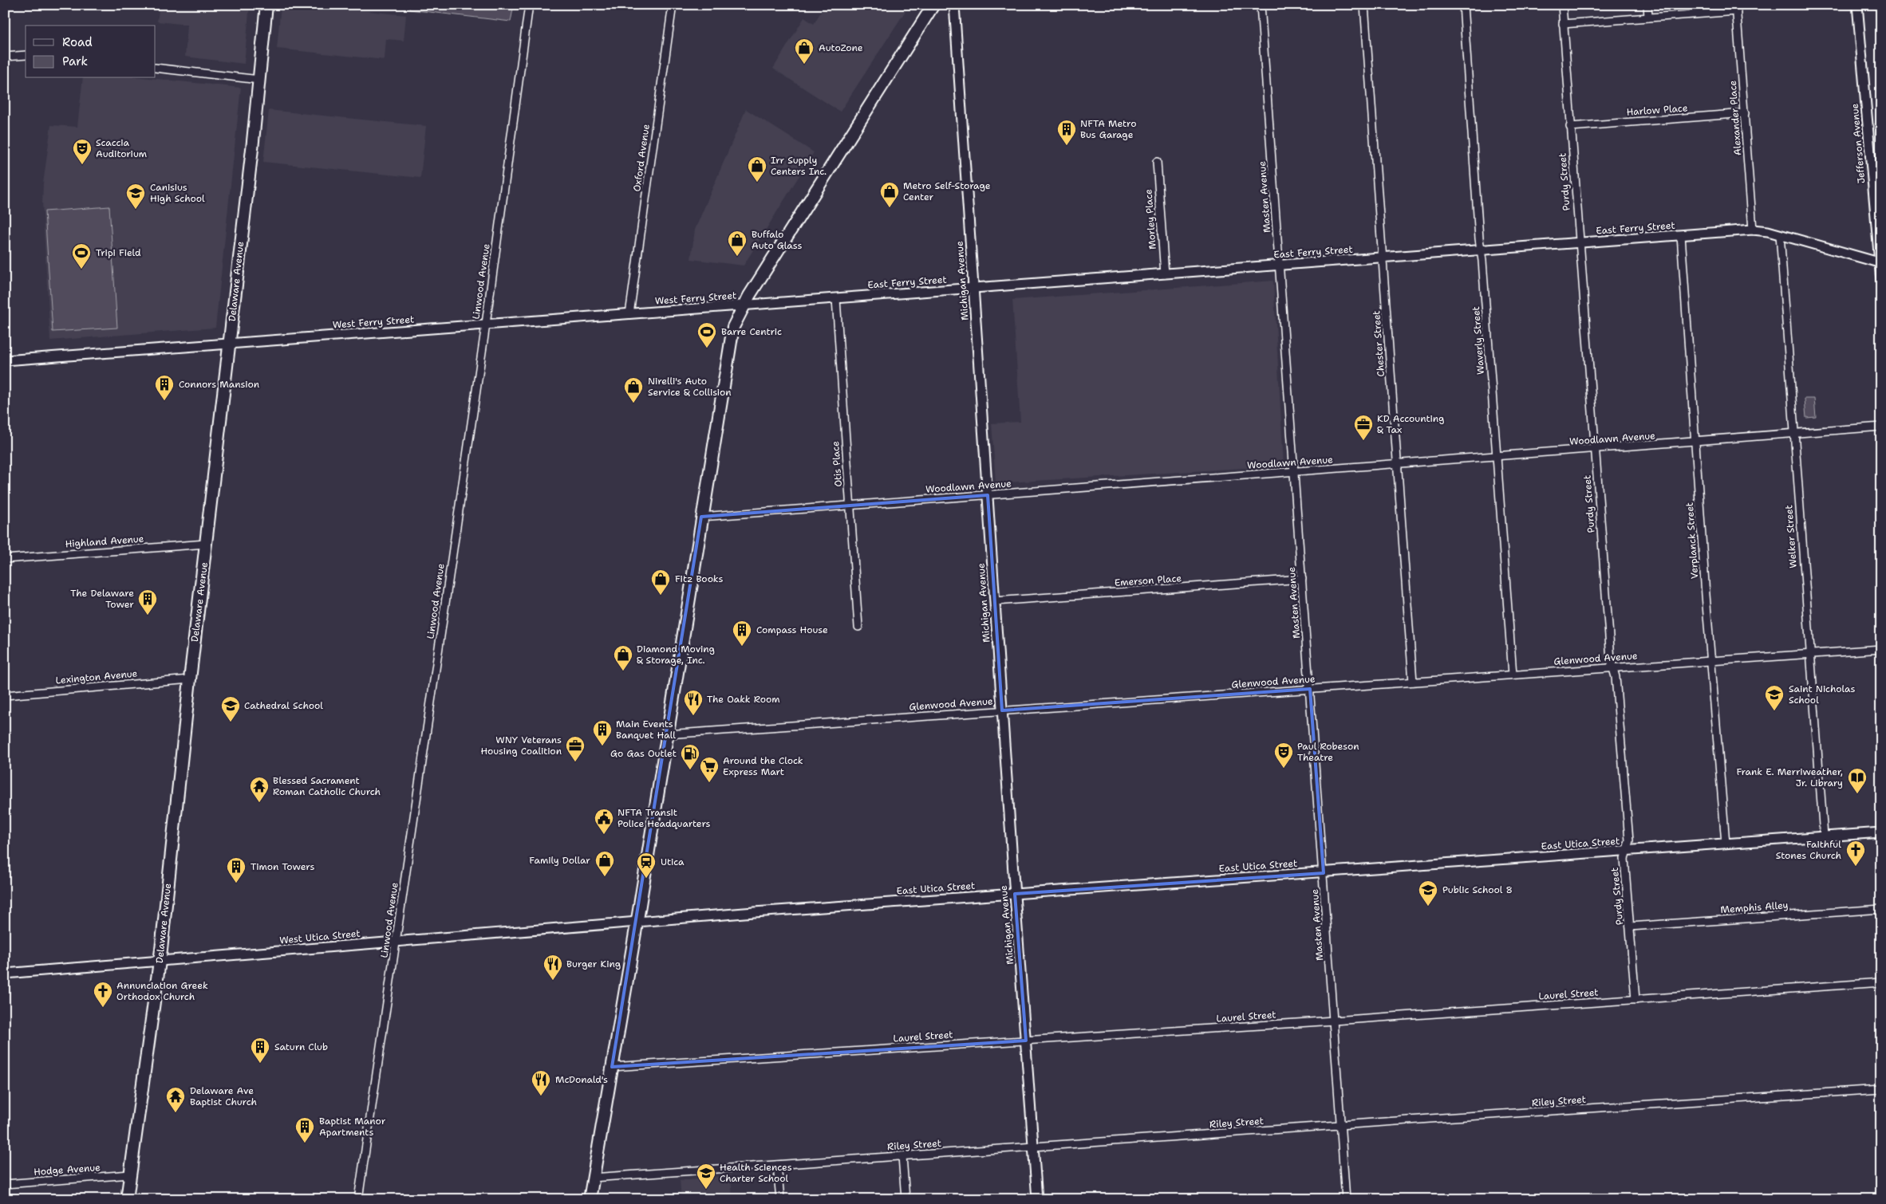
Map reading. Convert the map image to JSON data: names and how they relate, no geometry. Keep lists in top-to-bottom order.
{
  "streets": {
    "main road": ["Delaware Avenue"],
    "street": [
      "Harlow Place",
      "Alexander Place",
      "Jefferson Avenue",
      "Oxford Avenue",
      "Purdy Street",
      "Masten Avenue",
      "Morley Place",
      "East Ferry Street",
      "Michigan Avenue",
      "Linwood Avenue",
      "West Ferry Street",
      "Waverly Street",
      "Chester Street",
      "Woodlawn Avenue",
      "Otis Place",
      "Welker Street",
      "Verplanck Street",
      "Highland Avenue",
      "Emerson Place",
      "Glenwood Avenue",
      "Lexington Avenue",
      "East Utica Street",
      "Memphis Alley",
      "West Utica Street",
      "Laurel Street",
      "Riley Street",
      "Hodge Avenue"
    ]
  },
  "crossings": [
    ["Harlow Place", "Alexander Place"],
    ["Harlow Place", "Purdy Street"],
    ["Alexander Place", "East Ferry Street"],
    ["Jefferson Avenue", "East Ferry Street"],
    ["Oxford Avenue", "West Ferry Street"],
    ["Purdy Street", "East Ferry Street"],
    ["Purdy Street", "Woodlawn Avenue"],
    ["Purdy Street", "Glenwood Avenue"],
    ["Purdy Street", "East Utica Street"],
    ["Purdy Street", "Memphis Alley"],
    ["Purdy Street", "Laurel Street"],
    ["Masten Avenue", "East Ferry Street"],
    ["Masten Avenue", "Woodlawn Avenue"],
    ["Masten Avenue", "Emerson Place"],
    ["Masten Avenue", "Glenwood Avenue"],
    ["Masten Avenue", "East Utica Street"],
    ["Masten Avenue", "Laurel Street"],
    ["Masten Avenue", "Riley Street"],
    ["Morley Place", "East Ferry Street"],
    ["East Ferry Street", "Michigan Avenue"],
    ["East Ferry Street", "West Ferry Street"],
    ["East Ferry Street", "Waverly Street"],
    ["East Ferry Street", "Chester Street"],
    ["East Ferry Street", "Otis Place"],
    ["East Ferry Street", "Welker Street"],
    ["East Ferry Street", "Verplanck Street"],
    ["Michigan Avenue", "Woodlawn Avenue"],
    ["Michigan Avenue", "Emerson Place"],
    ["Michigan Avenue", "Glenwood Avenue"],
    ["Michigan Avenue", "East Utica Street"],
    ["Michigan Avenue", "Laurel Street"],
    ["Michigan Avenue", "Riley Street"],
    ["Delaware Avenue", "West Ferry Street"],
    ["Delaware Avenue", "Highland Avenue"],
    ["Delaware Avenue", "Lexington Avenue"],
    ["Delaware Avenue", "West Utica Street"],
    ["Delaware Avenue", "Hodge Avenue"],
    ["Linwood Avenue", "West Ferry Street"],
    ["Linwood Avenue", "West Utica Street"],
    ["Waverly Street", "Woodlawn Avenue"],
    ["Waverly Street", "Glenwood Avenue"],
    ["Chester Street", "Woodlawn Avenue"],
    ["Chester Street", "Glenwood Avenue"],
    ["Woodlawn Avenue", "Otis Place"],
    ["Woodlawn Avenue", "Welker Street"],
    ["Woodlawn Avenue", "Verplanck Street"],
    ["Welker Street", "Glenwood Avenue"],
    ["Welker Street", "East Utica Street"],
    ["Verplanck Street", "Glenwood Avenue"],
    ["Verplanck Street", "East Utica Street"],
    ["East Utica Street", "West Utica Street"]
  ],
  "places": {
    "shop": [
      "AutoZone",
      "Irr Supply Centers Inc.",
      "Metro Self-Storage Center",
      "Buffalo Auto Glass",
      "Nirelli's Auto Service & Collision",
      "Fitz Books",
      "Diamond Moving & Storage, Inc.",
      "Family Dollar"
    ],
    "building": [
      "NFTA Metro Bus Garage",
      "Connors Mansion",
      "The Delaware Tower",
      "Compass House",
      "Main Events Banquet Hall",
      "Timon Towers",
      "Saturn Club",
      "Baptist Manor Apartments"
    ],
    "theatre": ["Scaccia Auditorium", "Paul Robeson Theatre"],
    "school or university": [
      "Canisius High School",
      "Saint Nicholas School",
      "Cathedral School",
      "Public School 8",
      "Health Sciences Charter School"
    ],
    "sports": ["Tripi Field", "Barre Centric"],
    "office": ["KD Accounting & Tax", "WNY Veterans Housing Coalition"],
    "restaurant": ["The Oakk Room", "Burger King", "McDonald's"],
    "fuel station": ["Go Gas Outlet"],
    "supermarket": ["Around the Clock Express Mart"],
    "library": ["Frank E. Merriweather, Jr. Library"],
    "temple": ["Blessed Sacrament Roman Catholic Church", "Delaware Ave Baptist Church"],
    "public building": ["NFTA Transit Police Headquarters"],
    "church": ["Faithful Stones Church", "Annunciation Greek Orthodox Church"],
    "station": ["Utica"]
  },
  "legend": ["Road", "Park"]
}
